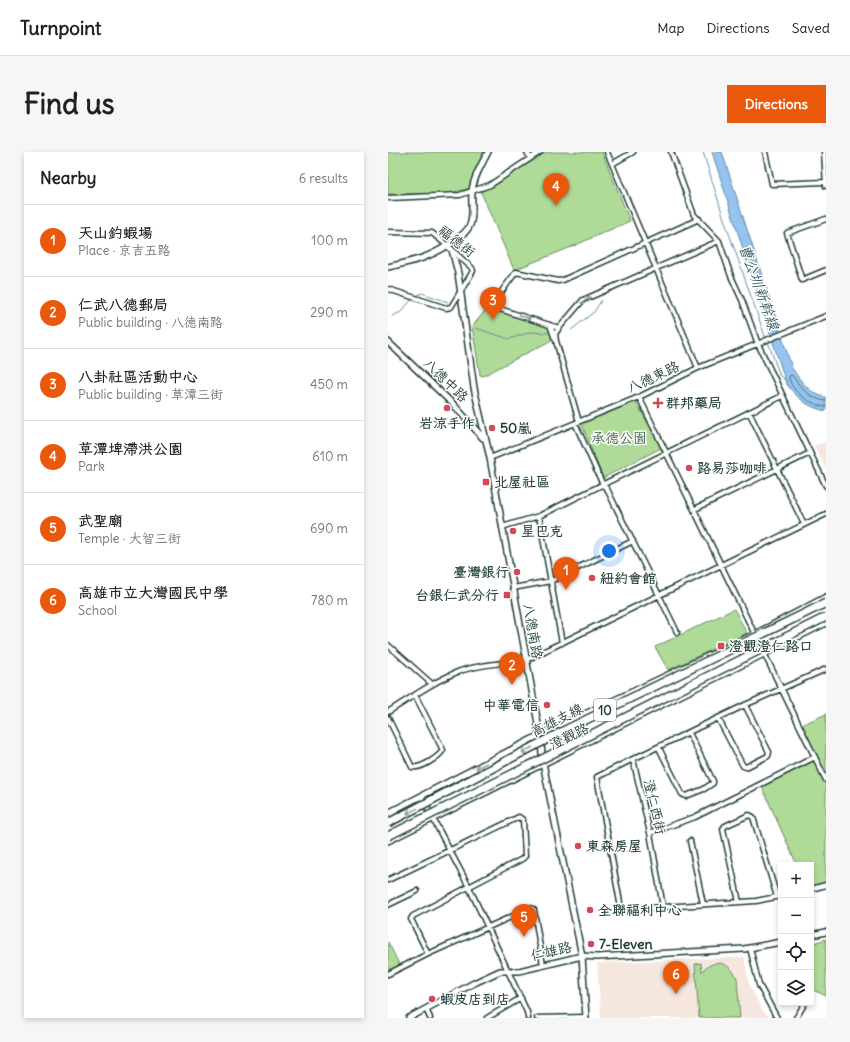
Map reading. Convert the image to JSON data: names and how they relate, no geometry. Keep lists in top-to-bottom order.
{
  "streets": {
    "highway": ["10", "高雄支線"],
    "street": [
      "福德街",
      "八德東路",
      "八德中路",
      "八德南路",
      "澄觀路",
      "澄仁西街",
      "仁雄路"
    ]
  },
  "crossings": [
    ["福德街", "八德南路"],
    ["八德東路", "八德南路"],
    ["八德中路", "八德南路"],
    ["八德南路", "澄觀路"],
    ["八德南路", "仁雄路"]
  ],
  "water": ["曹公圳新幹線"],
  "parks": ["承德公園"],
  "places": {
    "health": ["群邦藥局"],
    "other": [
      "岩涼手作",
      "50嵐",
      "路易莎咖啡",
      "星巴克",
      "臺灣銀行",
      "紐約會館",
      "中華電信",
      "東森房屋",
      "全聯福利中心",
      "7-Eleven",
      "蝦皮店到店"
    ],
    "transit": ["北屋社區", "台銀仁武分行", "澄觀澄仁路口"]
  },
  "page": {
    "header": "Turnpoint",
    "nav": ["Map", "Directions", "Saved"],
    "buttons": "Directions",
    "title": "Find us",
    "heading": ["Nearby", "6 results"],
    "pins": [
      "4",
      "3",
      "1",
      "2",
      "5",
      "6"
    ],
    "list": [
      {
        "mark": "1",
        "name": "天山釣蝦場",
        "note": "Place · 京吉五路",
        "value": "100 m"
      },
      {
        "mark": "2",
        "name": "仁武八德郵局",
        "note": "Public building · 八德南路",
        "value": "290 m"
      },
      {
        "mark": "3",
        "name": "八卦社區活動中心",
        "note": "Public building · 草潭三街",
        "value": "450 m"
      },
      {
        "mark": "4",
        "name": "草潭埤滯洪公園",
        "note": "Park",
        "value": "610 m"
      },
      {
        "mark": "5",
        "name": "武聖廟",
        "note": "Temple · 大智三街",
        "value": "690 m"
      },
      {
        "mark": "6",
        "name": "高雄市立大灣國民中學",
        "note": "School",
        "value": "780 m"
      }
    ],
    "map_buttons": ["+", "−"]
  }
}
